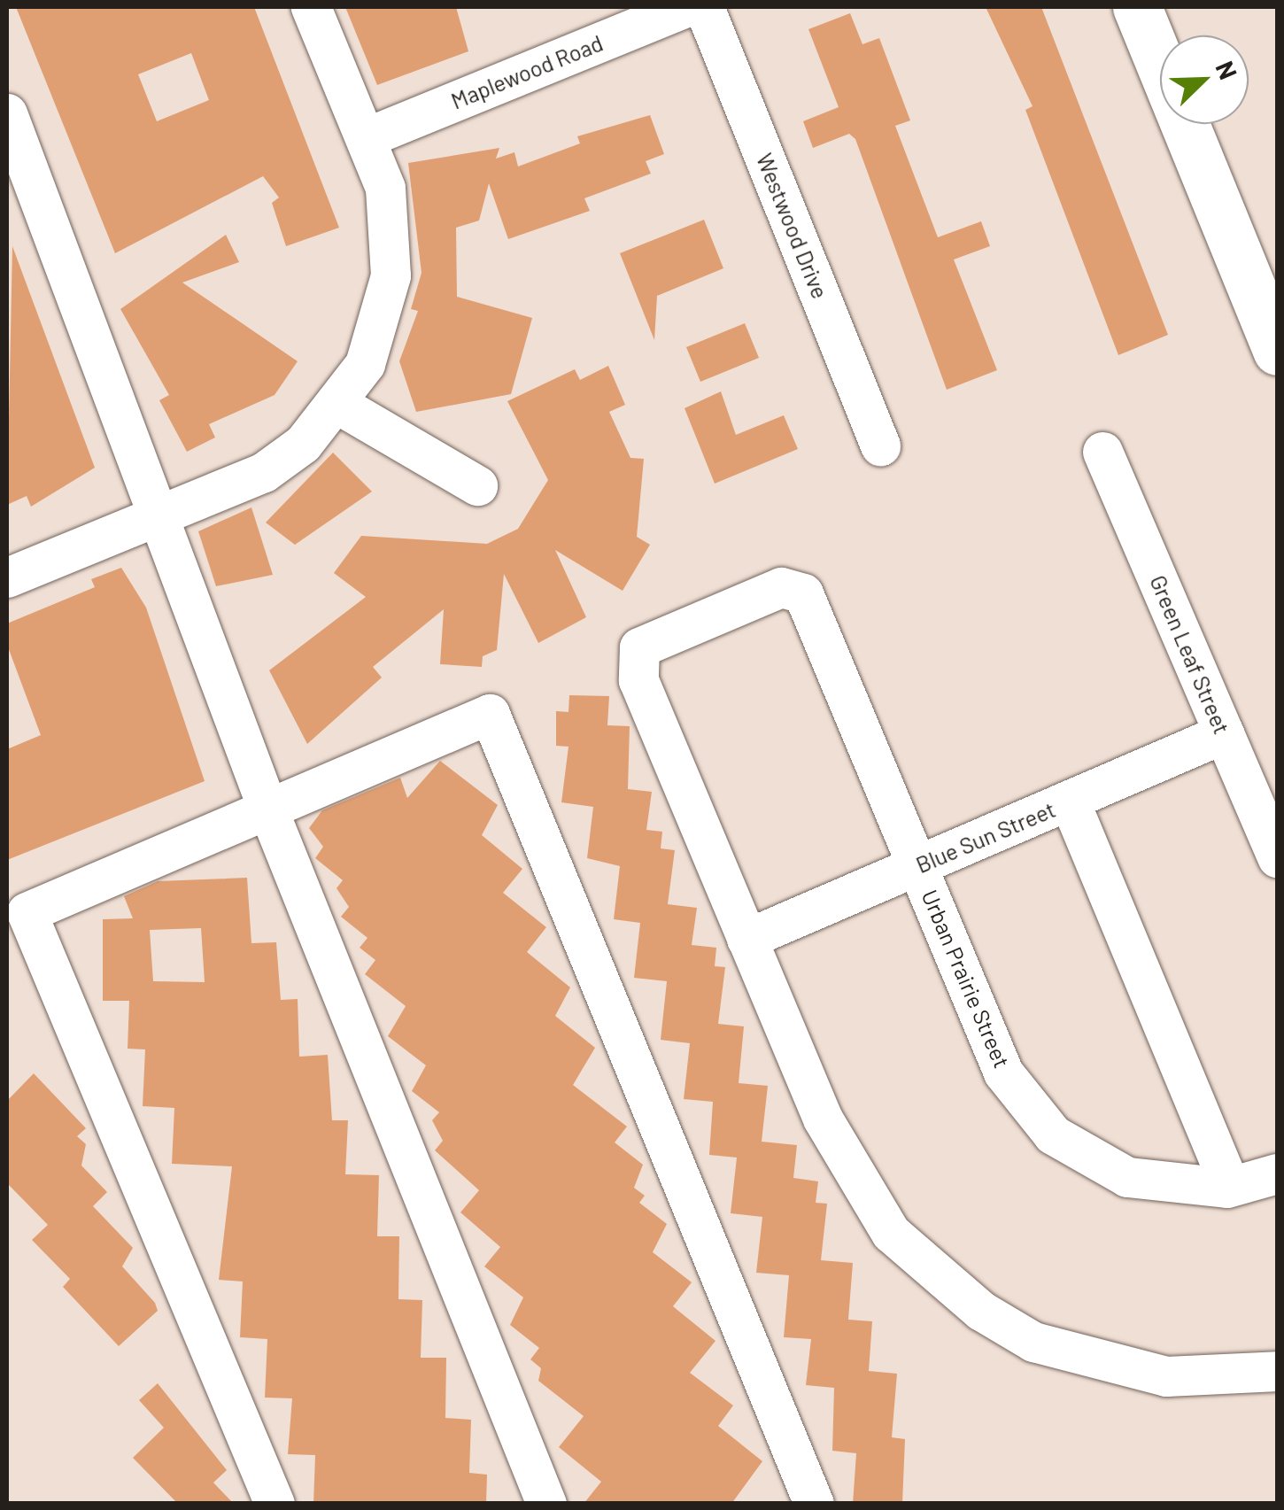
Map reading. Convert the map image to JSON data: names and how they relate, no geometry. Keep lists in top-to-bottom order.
{
  "streets": {
    "street": [
      "Maplewood Road",
      "Westwood Drive",
      "Green Leaf Street",
      "Blue Sun Street",
      "Urban Prairie Street"
    ]
  },
  "crossings": [
    ["Green Leaf Street", "Blue Sun Street"],
    ["Blue Sun Street", "Urban Prairie Street"]
  ],
  "north": "top right"
}
